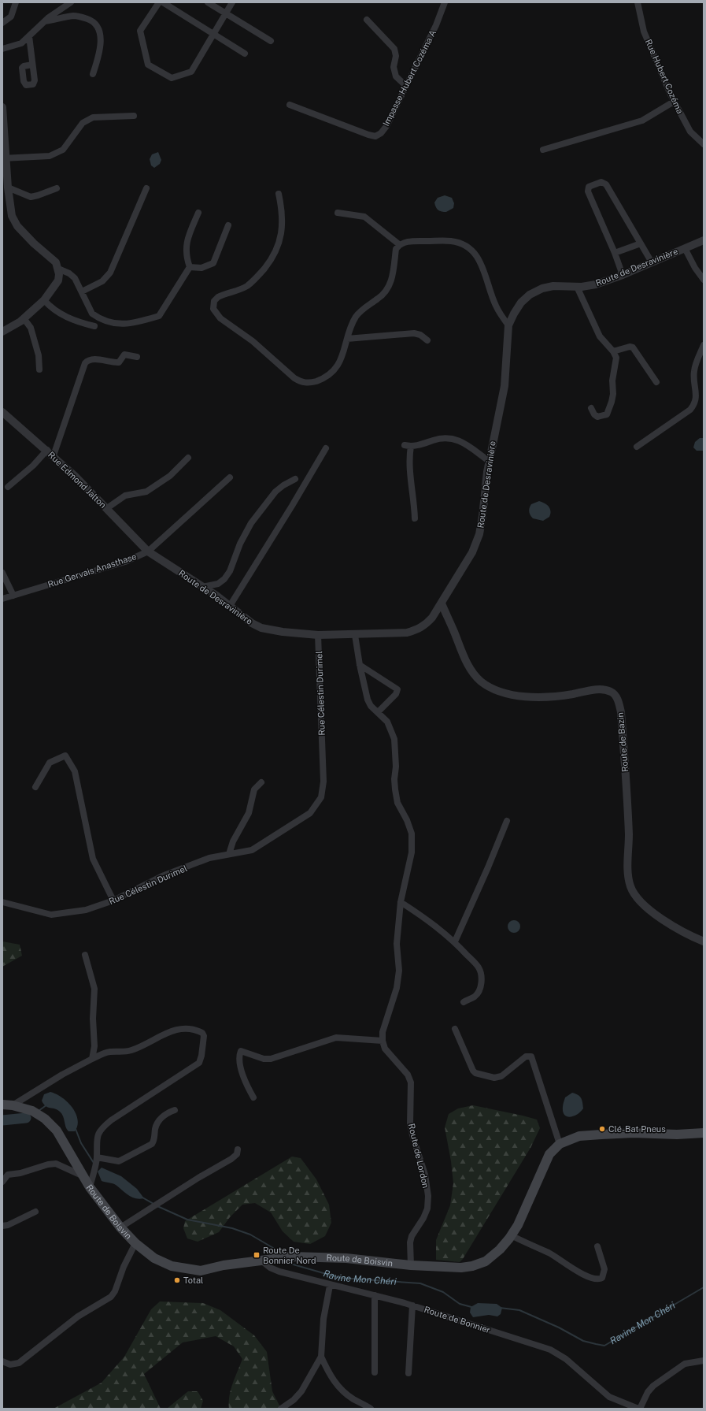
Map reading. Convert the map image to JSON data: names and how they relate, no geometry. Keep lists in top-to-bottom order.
{
  "streets": {
    "main road": ["Route de Boisvin"],
    "street": [
      "Rue Hubert Cozéma",
      "Impasse Hubert Cozéma A",
      "Route de Desravinière",
      "Rue Edmond Jalton",
      "Rue Gervais Anasthase",
      "Rue Célestin Durimel",
      "Route de Bazin",
      "Route de Lordon",
      "Route de Bonnier"
    ]
  },
  "crossings": [
    ["Route de Desravinière", "Rue Edmond Jalton"],
    ["Route de Desravinière", "Rue Gervais Anasthase"],
    ["Route de Desravinière", "Rue Célestin Durimel"],
    ["Route de Desravinière", "Route de Bazin"],
    ["Rue Edmond Jalton", "Rue Gervais Anasthase"],
    ["Route de Lordon", "Route de Boisvin"],
    ["Route de Boisvin", "Route de Bonnier"]
  ],
  "water": ["Ravine Mon Chéri"],
  "places": {
    "other": ["Clé-Bat Pneus", "Total"],
    "transit": ["Route De Bonnier Nord"]
  }
}
